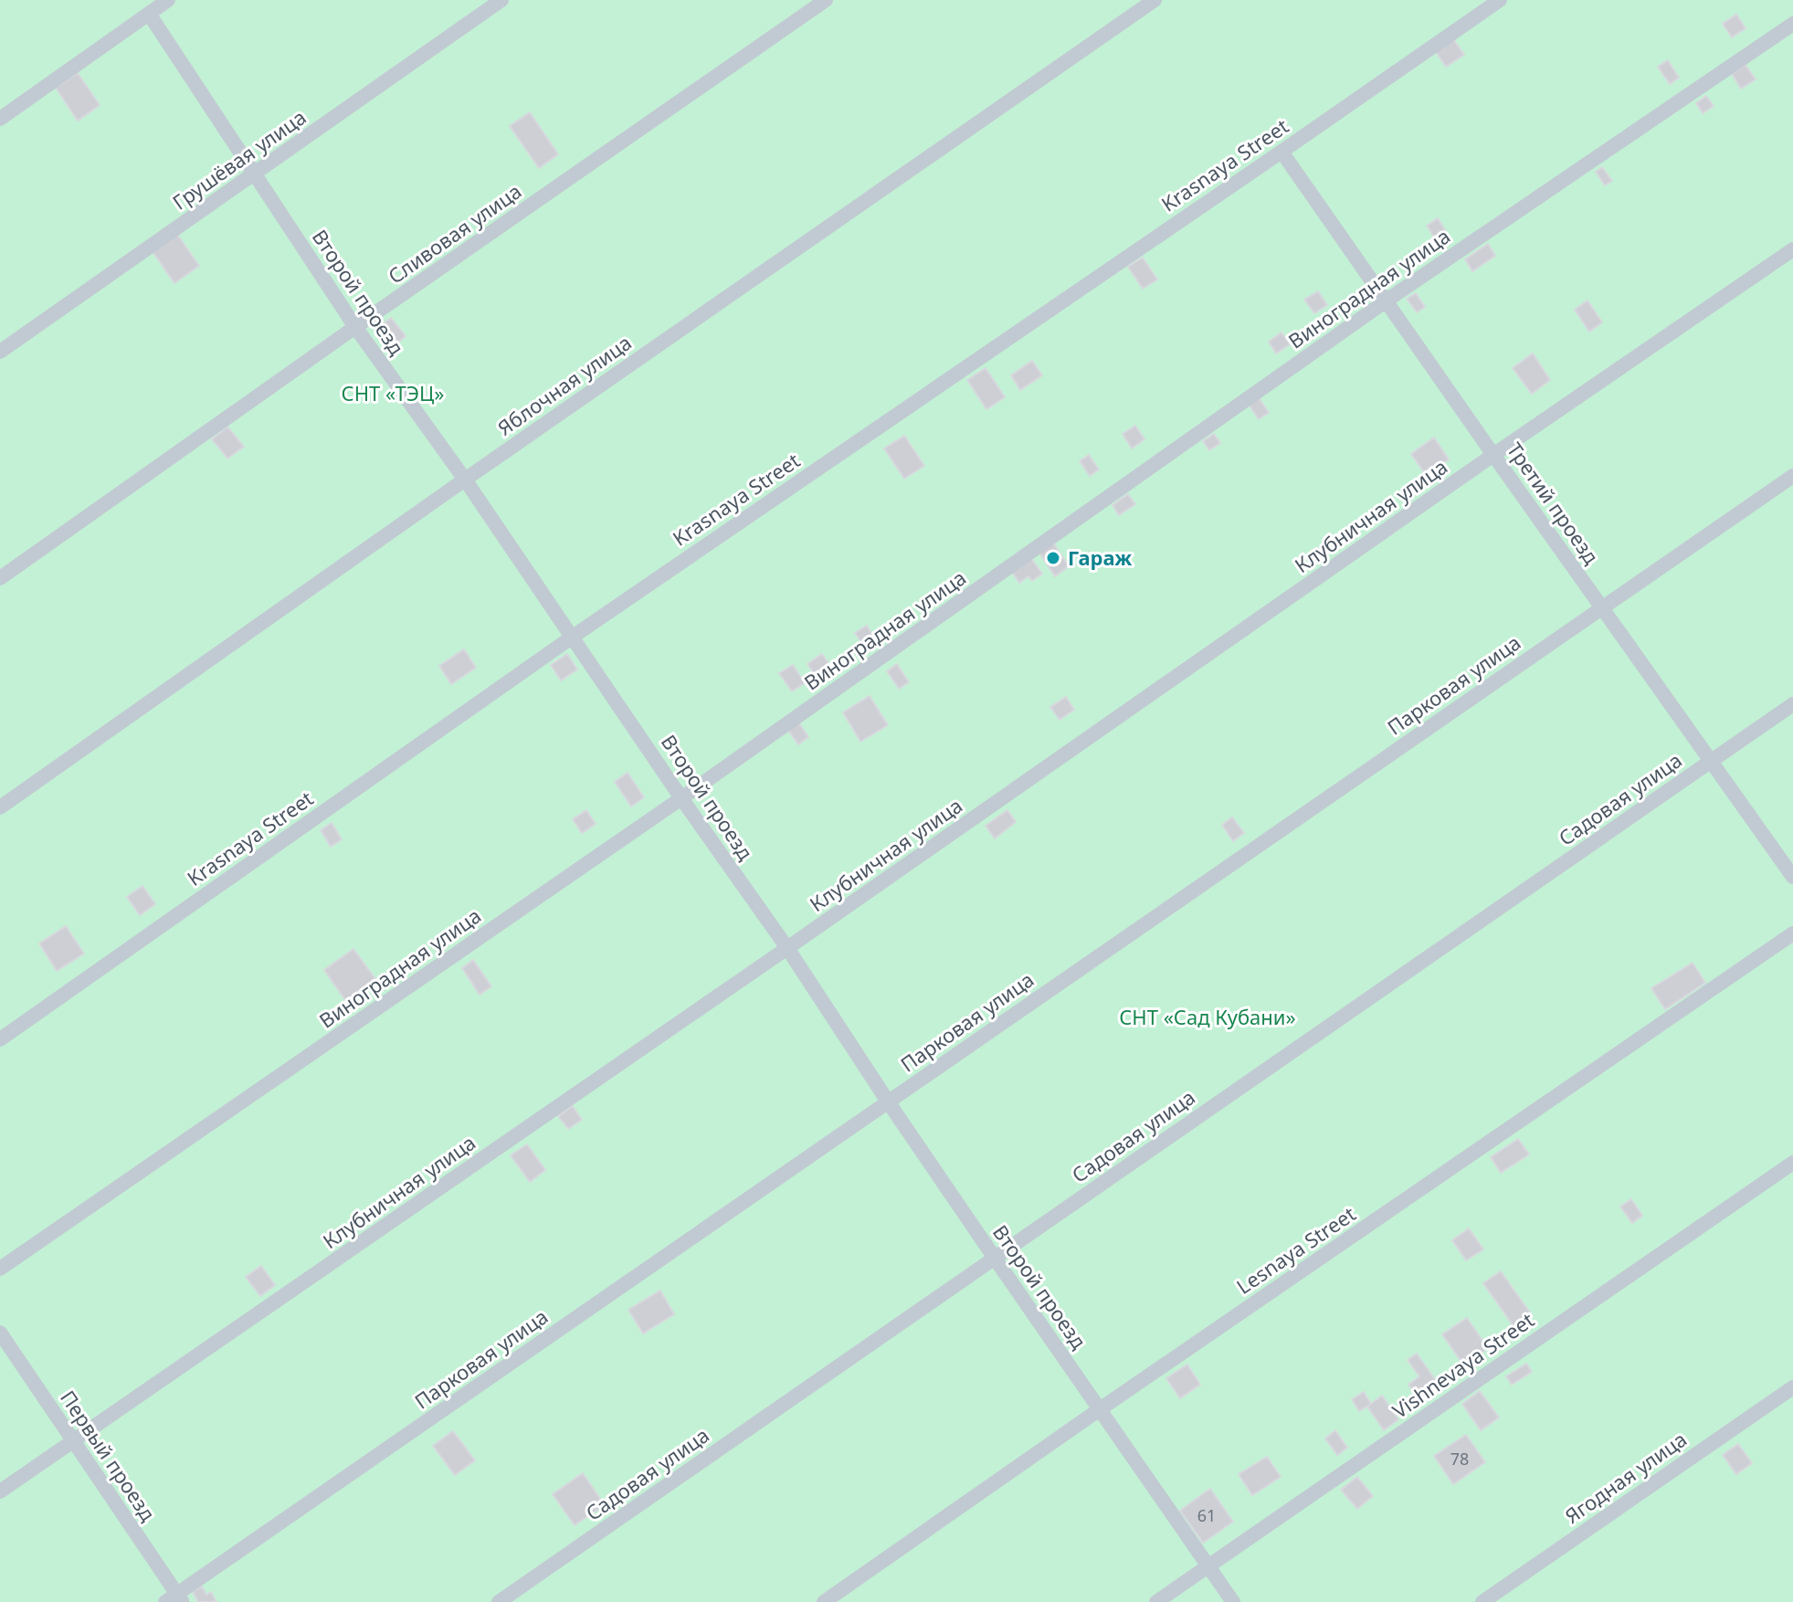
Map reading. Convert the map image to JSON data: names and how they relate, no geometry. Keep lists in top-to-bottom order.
{
  "streets": {
    "street": [
      "Грушёвая улица",
      "Krasnaya Street",
      "Сливовая улица",
      "Виноградная улица",
      "Второй проезд",
      "Яблочная улица",
      "Третий проезд",
      "Клубничная улица",
      "Парковая улица",
      "Садовая улица",
      "Lesnaya Street",
      "Vishnevaya Street",
      "Первый проезд",
      "Ягодная улица"
    ]
  },
  "crossings": [
    ["Грушёвая улица", "Второй проезд"],
    ["Krasnaya Street", "Второй проезд"],
    ["Krasnaya Street", "Третий проезд"],
    ["Сливовая улица", "Второй проезд"],
    ["Виноградная улица", "Второй проезд"],
    ["Виноградная улица", "Третий проезд"],
    ["Второй проезд", "Яблочная улица"],
    ["Второй проезд", "Клубничная улица"],
    ["Второй проезд", "Парковая улица"],
    ["Второй проезд", "Садовая улица"],
    ["Второй проезд", "Lesnaya Street"],
    ["Второй проезд", "Vishnevaya Street"],
    ["Третий проезд", "Клубничная улица"],
    ["Третий проезд", "Парковая улица"],
    ["Третий проезд", "Садовая улица"],
    ["Клубничная улица", "Первый проезд"],
    ["Парковая улица", "Первый проезд"]
  ],
  "parks": ["СНТ «ТЭЦ»", "СНТ «Сад Кубани»"],
  "places": ["Гараж"],
  "house_numbers": ["78", "61"]
}
